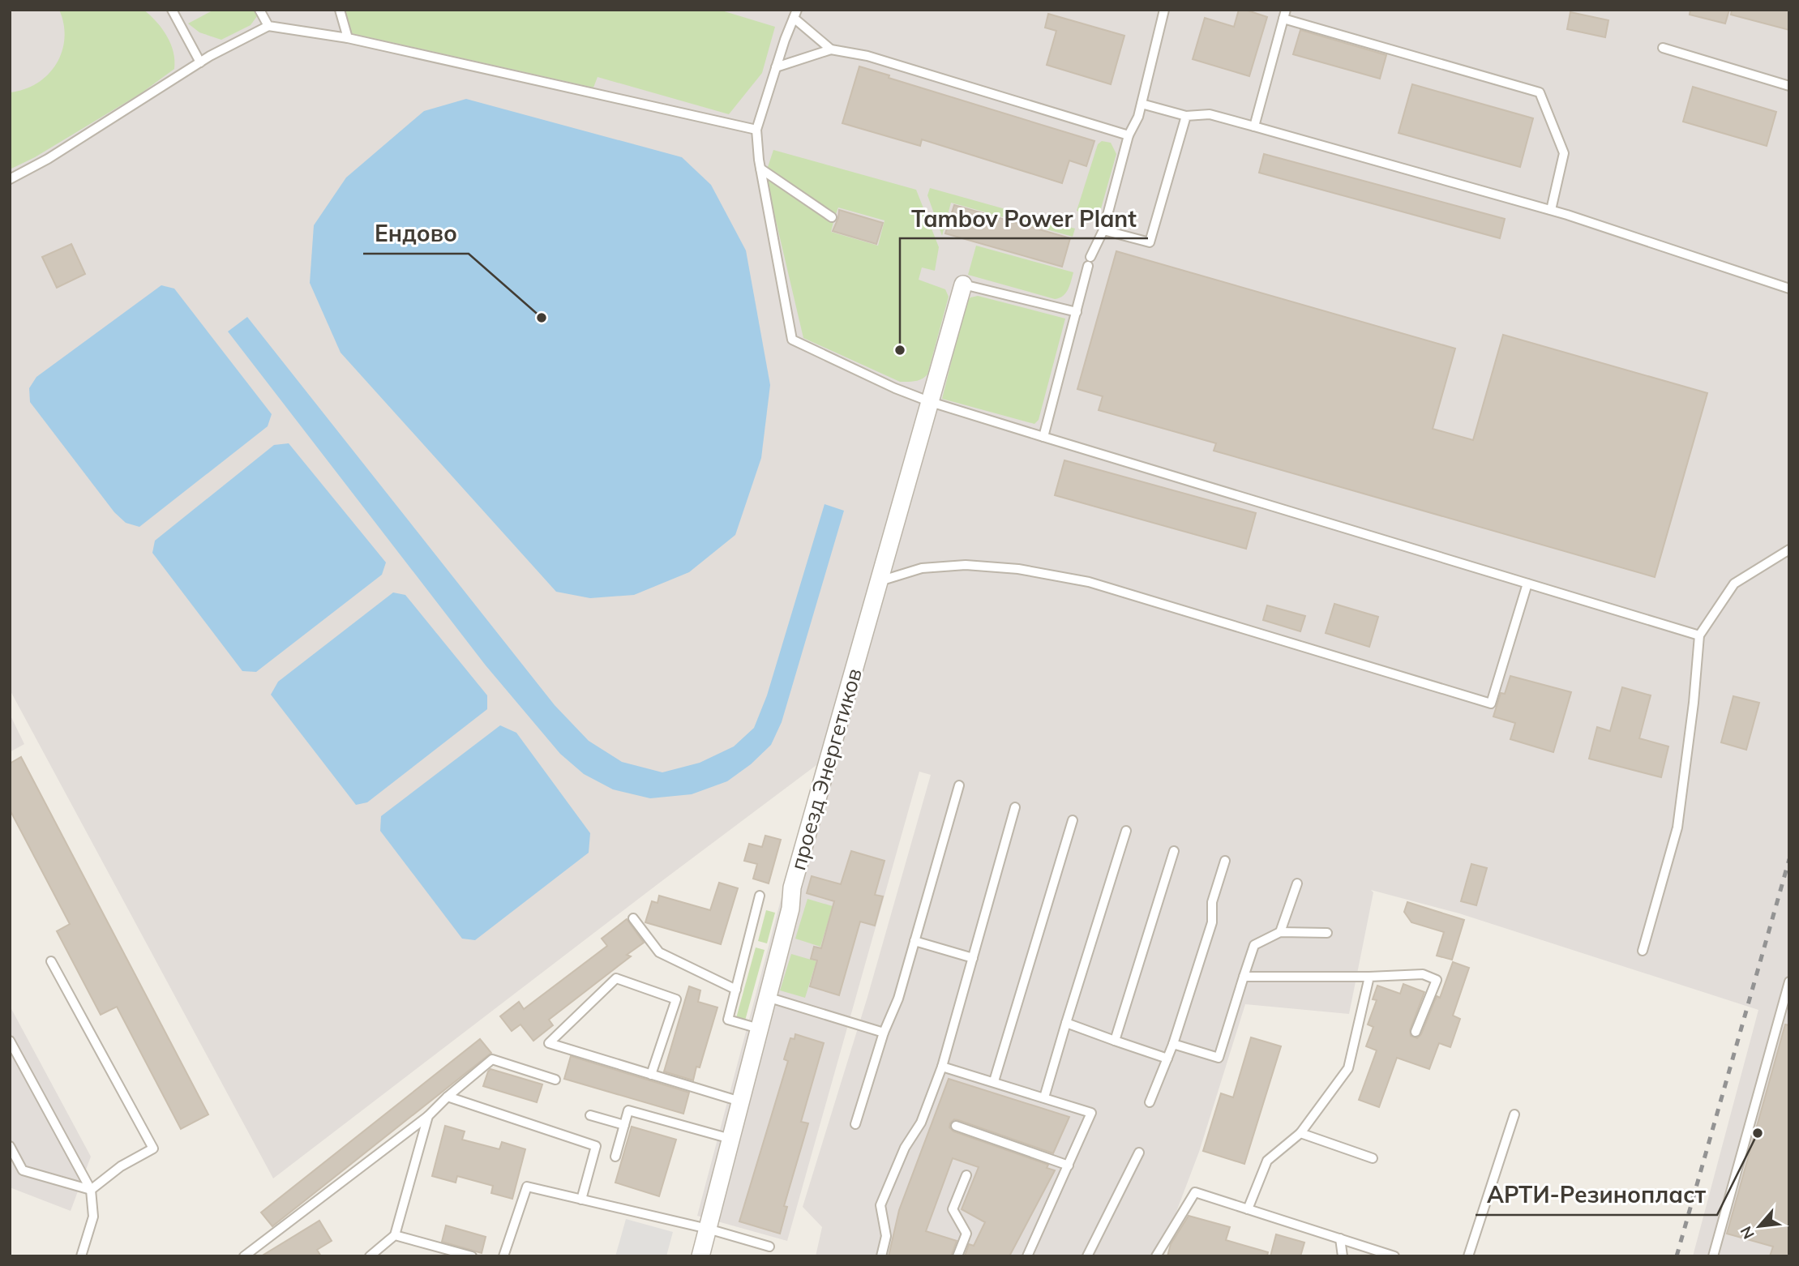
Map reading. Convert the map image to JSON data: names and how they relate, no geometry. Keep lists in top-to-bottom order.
{
  "streets": {
    "street": ["проезд Энергетиков"]
  },
  "places": ["Ендово", "Tambov Power Plant", "АРТИ-Резинопласт"],
  "north": "bottom left"
}
